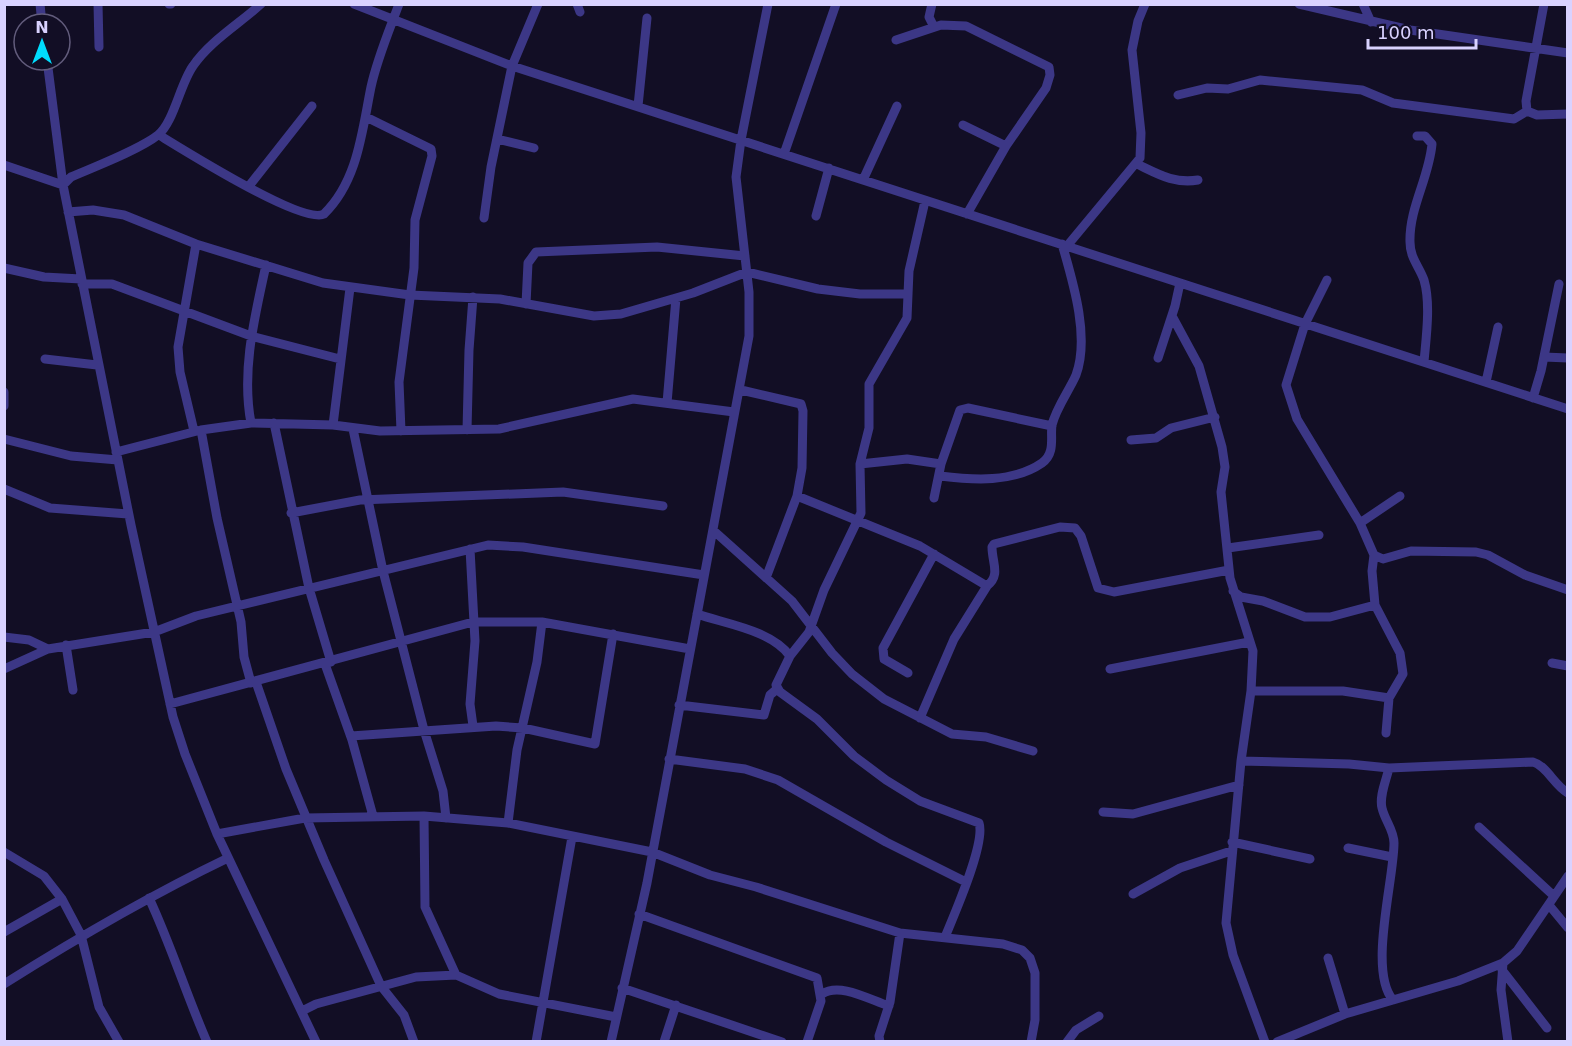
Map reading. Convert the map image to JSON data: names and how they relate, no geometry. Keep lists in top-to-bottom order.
{
  "scale_bar": "100 m",
  "north": "top"
}
